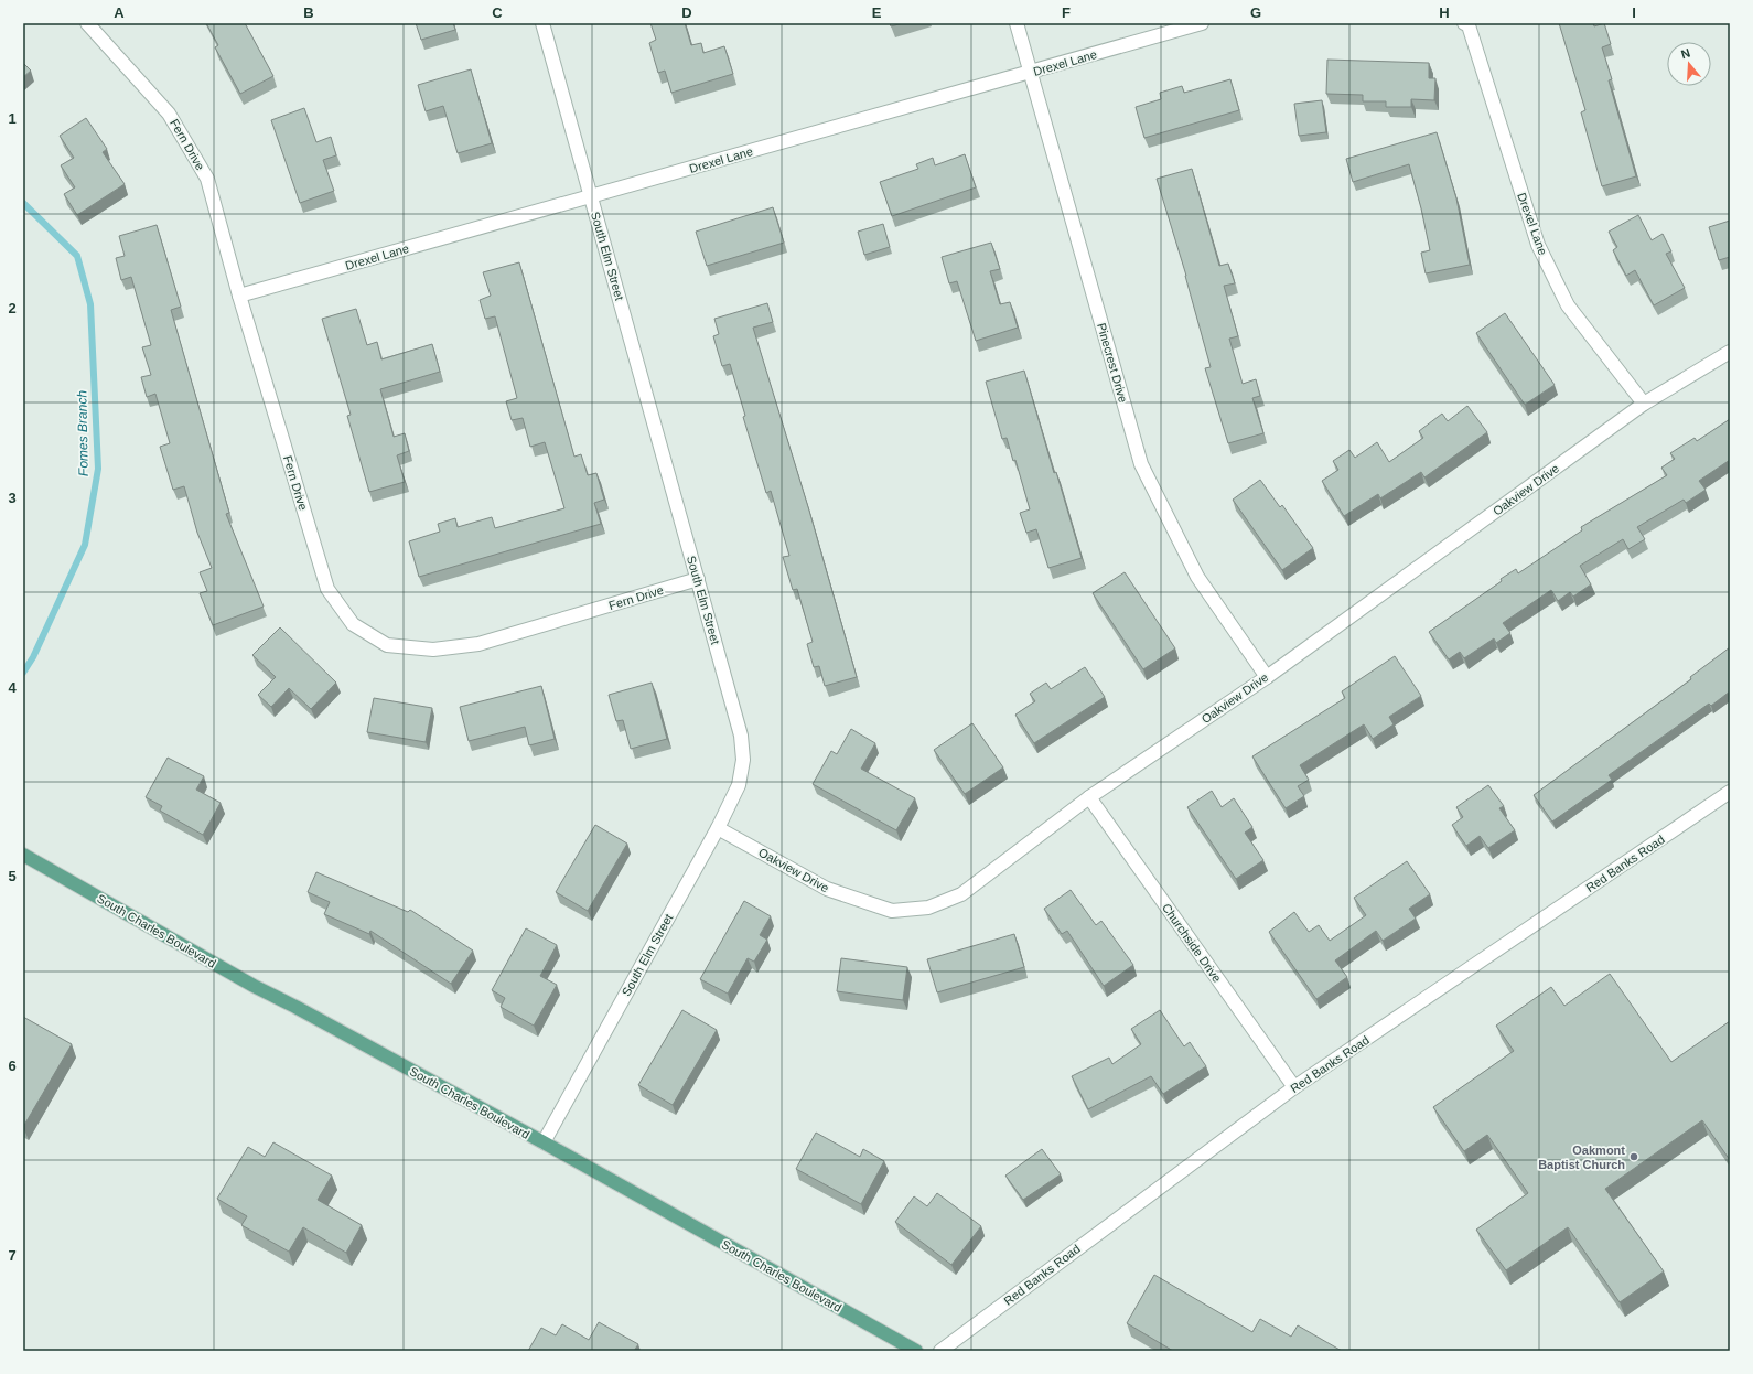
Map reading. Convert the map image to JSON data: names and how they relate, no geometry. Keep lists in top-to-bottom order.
{
  "streets": {
    "main road": ["South Charles Boulevard"],
    "street": [
      "Drexel Lane",
      "Fern Drive",
      "South Elm Street",
      "Pinecrest Drive",
      "Oakview Drive",
      "Red Banks Road",
      "Churchside Drive"
    ]
  },
  "crossings": [
    ["Drexel Lane", "Fern Drive"],
    ["Drexel Lane", "South Elm Street"],
    ["Drexel Lane", "Pinecrest Drive"],
    ["Drexel Lane", "Oakview Drive"],
    ["Fern Drive", "South Elm Street"],
    ["South Elm Street", "Oakview Drive"],
    ["South Elm Street", "South Charles Boulevard"],
    ["Pinecrest Drive", "Oakview Drive"],
    ["Oakview Drive", "Churchside Drive"],
    ["Red Banks Road", "Churchside Drive"]
  ],
  "water": ["Fomes Branch"],
  "places": ["Oakmont Baptist Church"],
  "north": "top",
  "grid": {
    "columns": [
      "A",
      "B",
      "C",
      "D",
      "E",
      "F",
      "G",
      "H",
      "I"
    ],
    "rows": [
      "1",
      "2",
      "3",
      "4",
      "5",
      "6",
      "7"
    ]
  }
}
